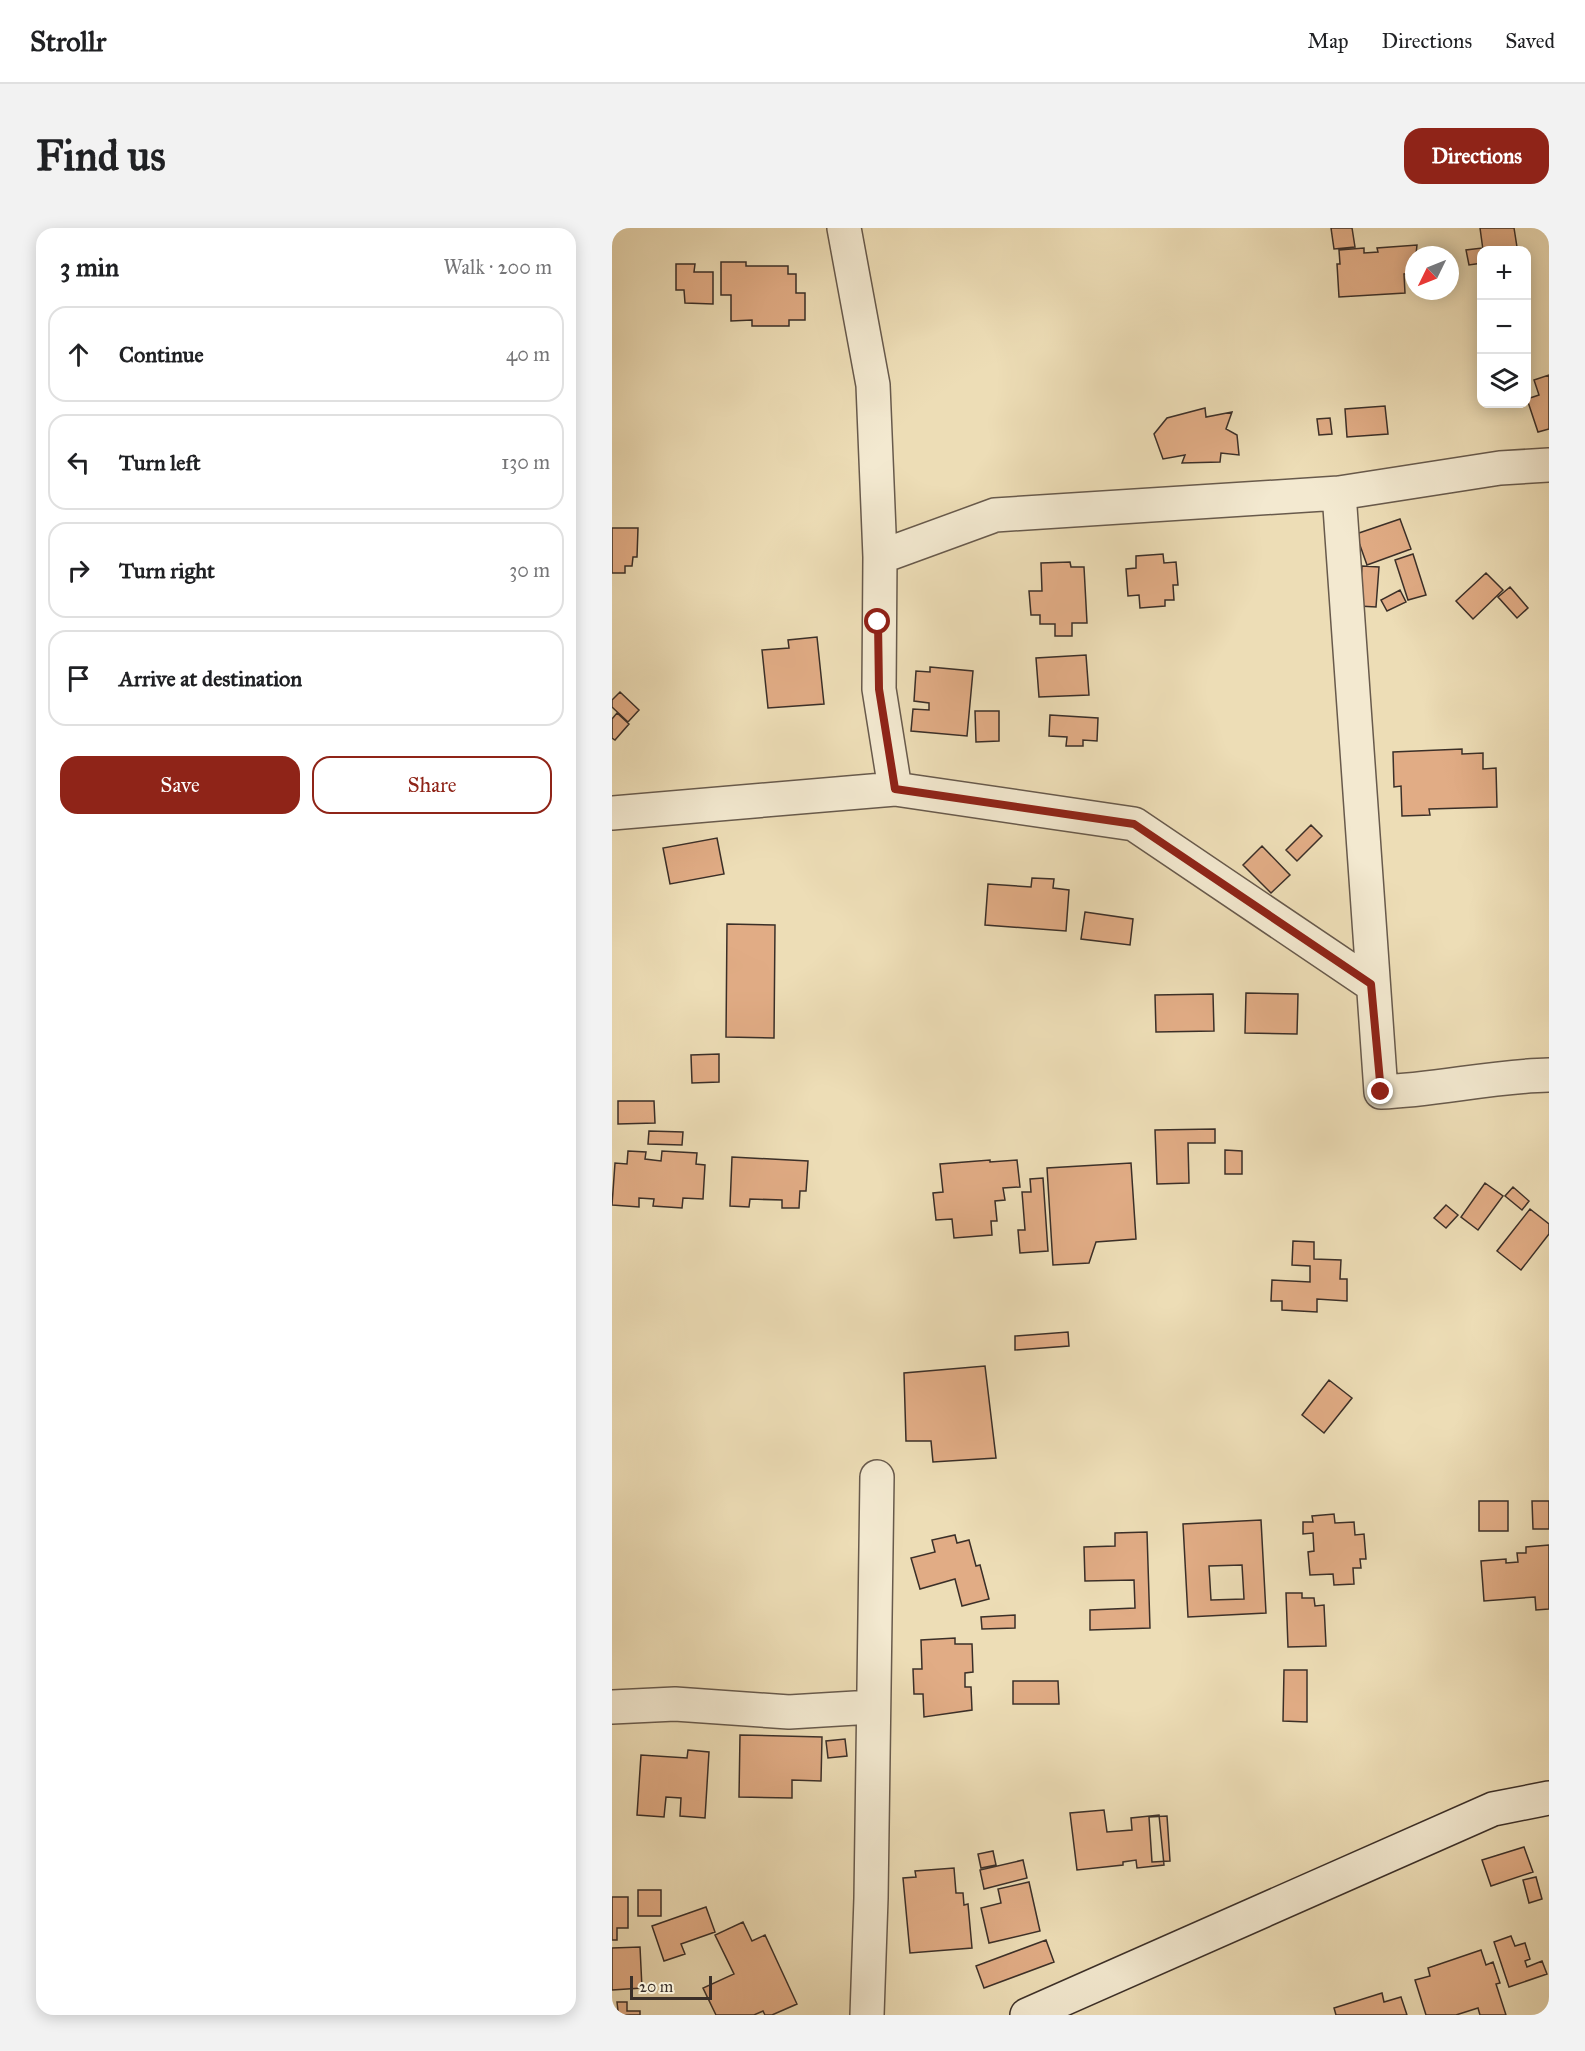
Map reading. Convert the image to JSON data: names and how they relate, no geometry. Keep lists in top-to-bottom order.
{
  "scale_bar": "20 m",
  "north": "bottom left",
  "page": {
    "header": "Strollr",
    "nav": ["Map", "Directions", "Saved"],
    "buttons": [
      "Directions",
      ["Save", "Share"]
    ],
    "title": "Find us",
    "heading": ["3 min", "Walk · 200 m"],
    "map_buttons": ["+", "−"],
    "list": [
      ["Continue", "40 m"],
      ["Turn left", "130 m"],
      ["Turn right", "30 m"],
      "Arrive at destination"
    ],
    "scale": "20 m"
  }
}
